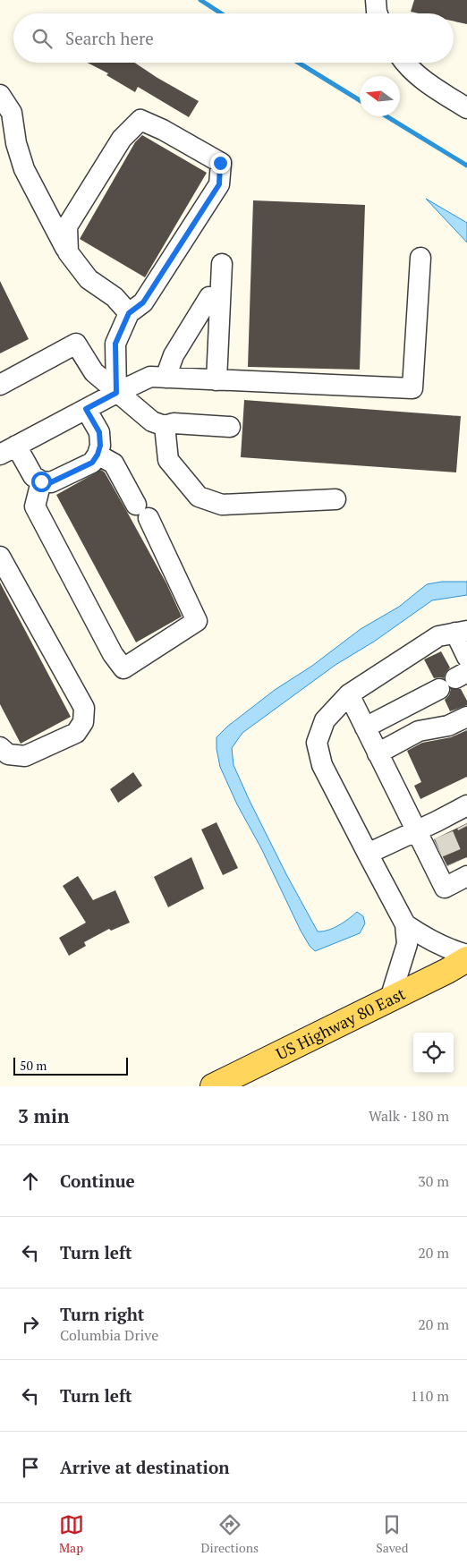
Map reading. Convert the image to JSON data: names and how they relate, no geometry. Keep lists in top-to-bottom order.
{
  "streets": {
    "main road": ["US Highway 80 East"]
  },
  "scale_bar": "50 m",
  "north": "left",
  "page": {
    "search": "Search here",
    "scale": "50 m",
    "heading": ["3 min", "Walk · 180 m"],
    "list": [
      ["Continue", "30 m"],
      ["Turn left", "20 m"],
      ["Turn right", "Columbia Drive", "20 m"],
      ["Turn left", "110 m"],
      "Arrive at destination"
    ],
    "nav": ["Map", "Directions", "Saved"]
  }
}
